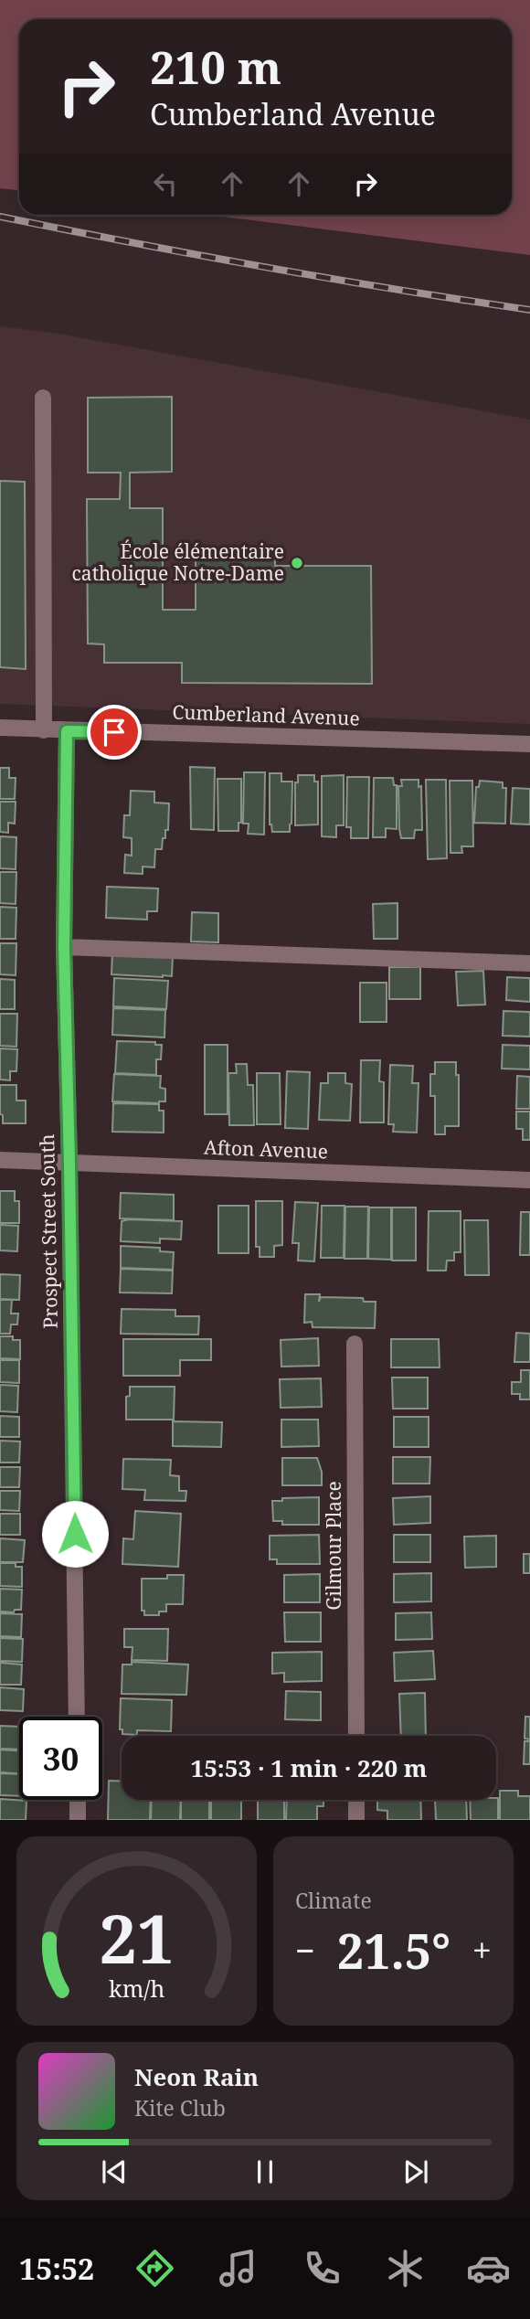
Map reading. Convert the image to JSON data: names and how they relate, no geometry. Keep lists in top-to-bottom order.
{
  "streets": {
    "street": [
      "Cumberland Avenue",
      "Afton Avenue",
      "Prospect Street South",
      "Gilmour Place"
    ]
  },
  "crossings": [
    ["Cumberland Avenue", "Prospect Street South"],
    ["Afton Avenue", "Prospect Street South"]
  ],
  "places": ["École élémentaire catholique Notre-Dame"],
  "page": {
    "turn": ["210 m", "Cumberland Avenue"],
    "limit": "30",
    "trip": "15:53 · 1 min · 220 m",
    "tile": "Climate",
    "heat": ["−", "21.5°", "+"],
    "song": ["Neon Rain", "Kite Club"],
    "tabs": "15:52",
    "gauge": ["21", "km/h"]
  }
}
